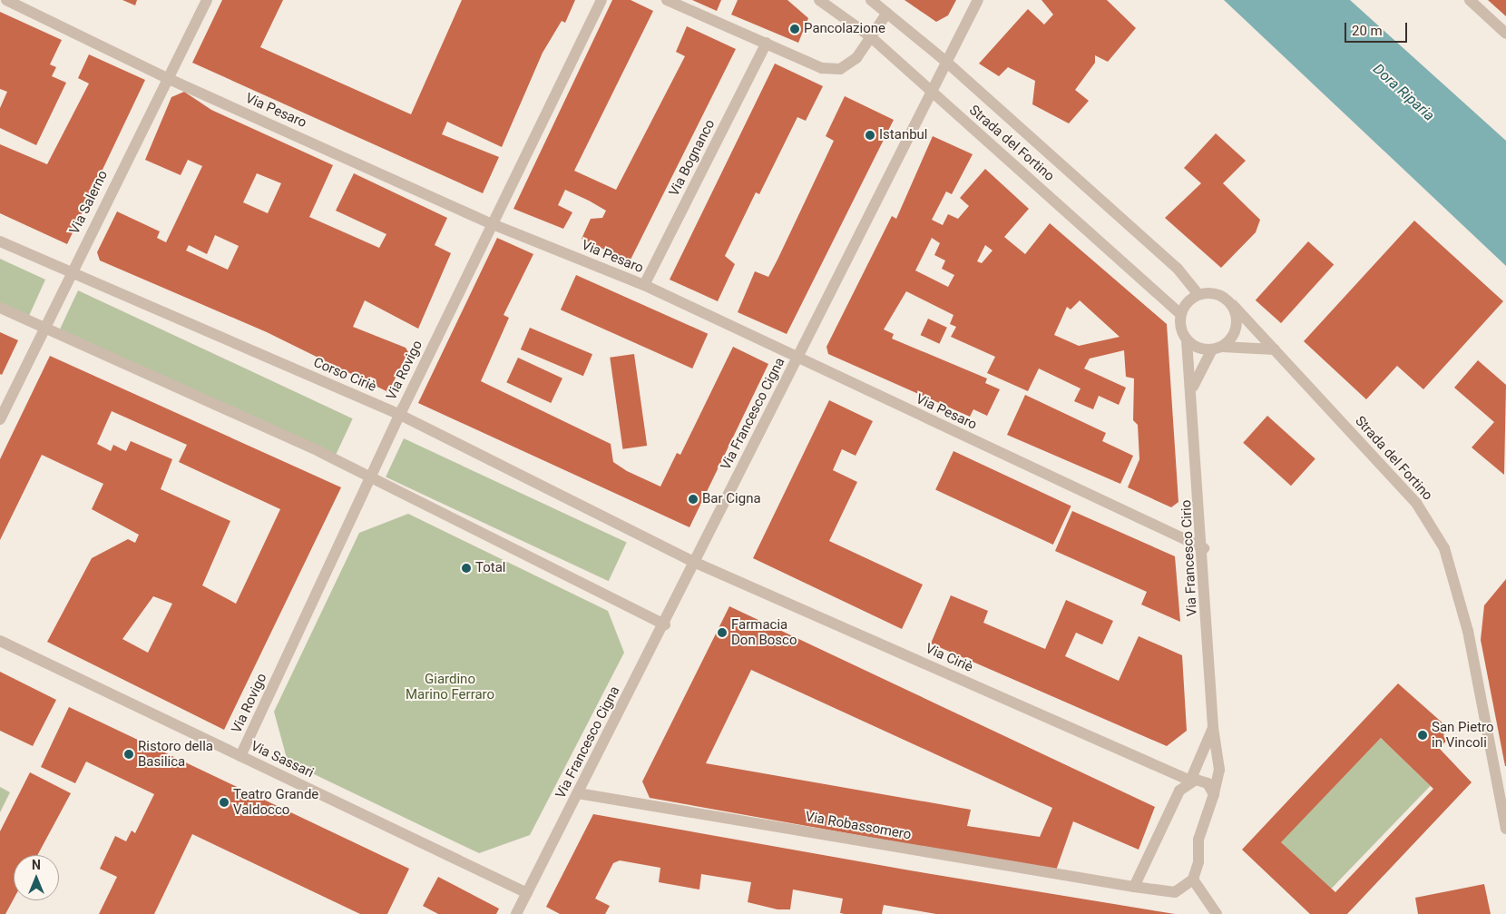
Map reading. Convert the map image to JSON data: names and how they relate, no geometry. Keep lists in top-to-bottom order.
{
  "streets": {
    "street": [
      "Via Pesaro",
      "Strada del Fortino",
      "Via Bognanco",
      "Via Salerno",
      "Via Rovigo",
      "Corso Ciriè",
      "Via Francesco Cigna",
      "Via Francesco Cirio",
      "Via Ciriè",
      "Via Sassari",
      "Via Robassomero"
    ]
  },
  "crossings": [
    ["Via Pesaro", "Via Bognanco"],
    ["Via Pesaro", "Via Salerno"],
    ["Via Pesaro", "Via Rovigo"],
    ["Via Pesaro", "Via Francesco Cigna"],
    ["Via Pesaro", "Via Francesco Cirio"],
    ["Strada del Fortino", "Via Francesco Cigna"],
    ["Strada del Fortino", "Via Francesco Cirio"],
    ["Via Salerno", "Corso Ciriè"],
    ["Via Rovigo", "Corso Ciriè"],
    ["Via Rovigo", "Via Sassari"],
    ["Corso Ciriè", "Via Francesco Cigna"],
    ["Corso Ciriè", "Via Ciriè"],
    ["Via Francesco Cigna", "Via Ciriè"],
    ["Via Francesco Cigna", "Via Sassari"],
    ["Via Francesco Cigna", "Via Robassomero"],
    ["Via Francesco Cirio", "Via Ciriè"],
    ["Via Francesco Cirio", "Via Robassomero"]
  ],
  "water": ["Dora Riparia"],
  "parks": ["Giardino Marino Ferraro"],
  "places": [
    "Pancolazione",
    "Istanbul",
    "Bar Cigna",
    "Total",
    "Farmacia Don Bosco",
    "San Pietro in Vincoli",
    "Ristoro della Basilica",
    "Teatro Grande Valdocco"
  ],
  "scale_bar": "20 m",
  "north": "top"
}
